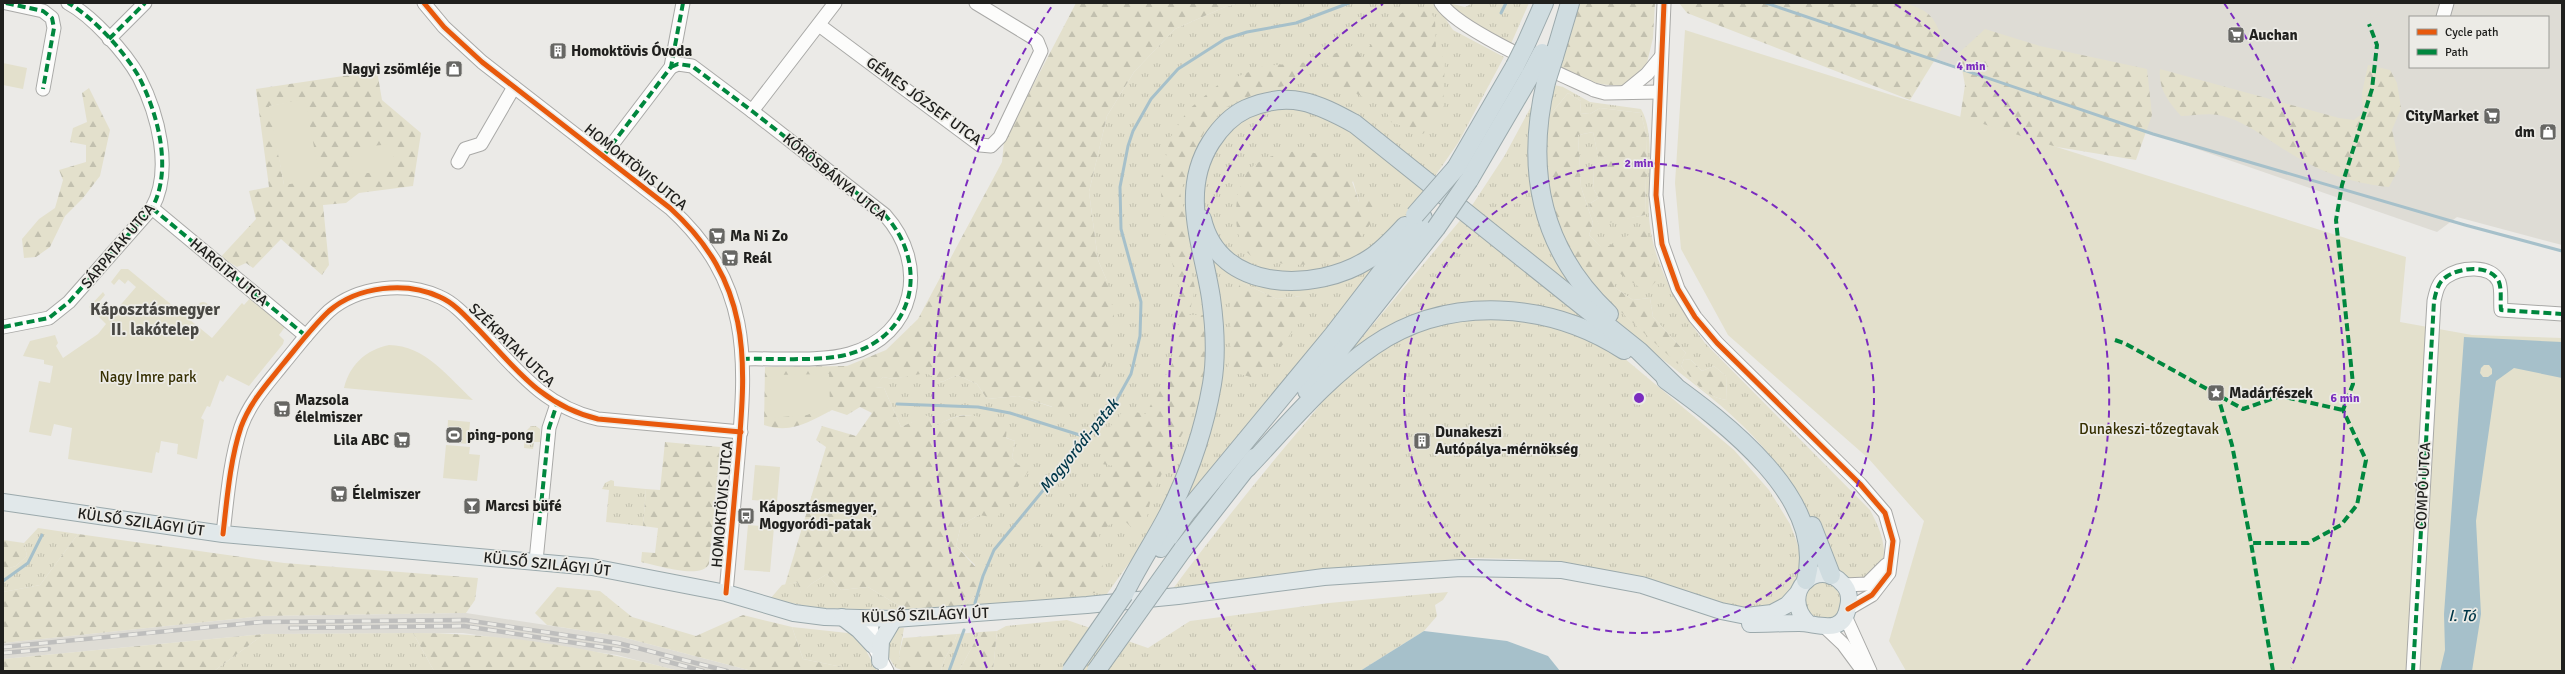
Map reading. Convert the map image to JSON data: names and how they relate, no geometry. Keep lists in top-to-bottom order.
{
  "streets": {
    "main road": ["KÜLSŐ SZILÁGYI ÚT"],
    "street": [
      "GÉMES JÓZSEF UTCA",
      "HOMOKTÖVIS UTCA",
      "KŐRÖSBÁNYA UTCA",
      "SÁRPATAK UTCA",
      "HARGITA UTCA",
      "SZÉKPATAK UTCA",
      "COMPÓ UTCA"
    ]
  },
  "crossings": [
    ["HOMOKTÖVIS UTCA", "KŐRÖSBÁNYA UTCA"],
    ["HOMOKTÖVIS UTCA", "SZÉKPATAK UTCA"],
    ["HOMOKTÖVIS UTCA", "KÜLSŐ SZILÁGYI ÚT"],
    ["SÁRPATAK UTCA", "HARGITA UTCA"],
    ["HARGITA UTCA", "SZÉKPATAK UTCA"],
    ["SZÉKPATAK UTCA", "KÜLSŐ SZILÁGYI ÚT"]
  ],
  "districts": ["Káposztásmegyer II. lakótelep"],
  "water": ["Mogyoródi-patak", "I. Tó"],
  "parks": ["Nagy Imre park", "Dunakeszi-tőzegtavak"],
  "places": {
    "supermarket": [
      "Auchan",
      "CityMarket",
      "Ma Ni Zo",
      "Reál",
      "Mazsola élelmiszer",
      "Lila ABC",
      "Élelmiszer"
    ],
    "building": ["Homoktövis Óvoda", "Dunakeszi Autópálya-mérnökség"],
    "shop": ["Nagyi zsömléje", "dm"],
    "place": ["Madárfészek"],
    "sports": ["ping-pong"],
    "bar": ["Marcsi büfé"],
    "bus stop": ["Káposztásmegyer, Mogyoródi-patak"]
  },
  "legend": ["Cycle path", "Path"],
  "rings": ["4 min", "2 min", "6 min"]
}
